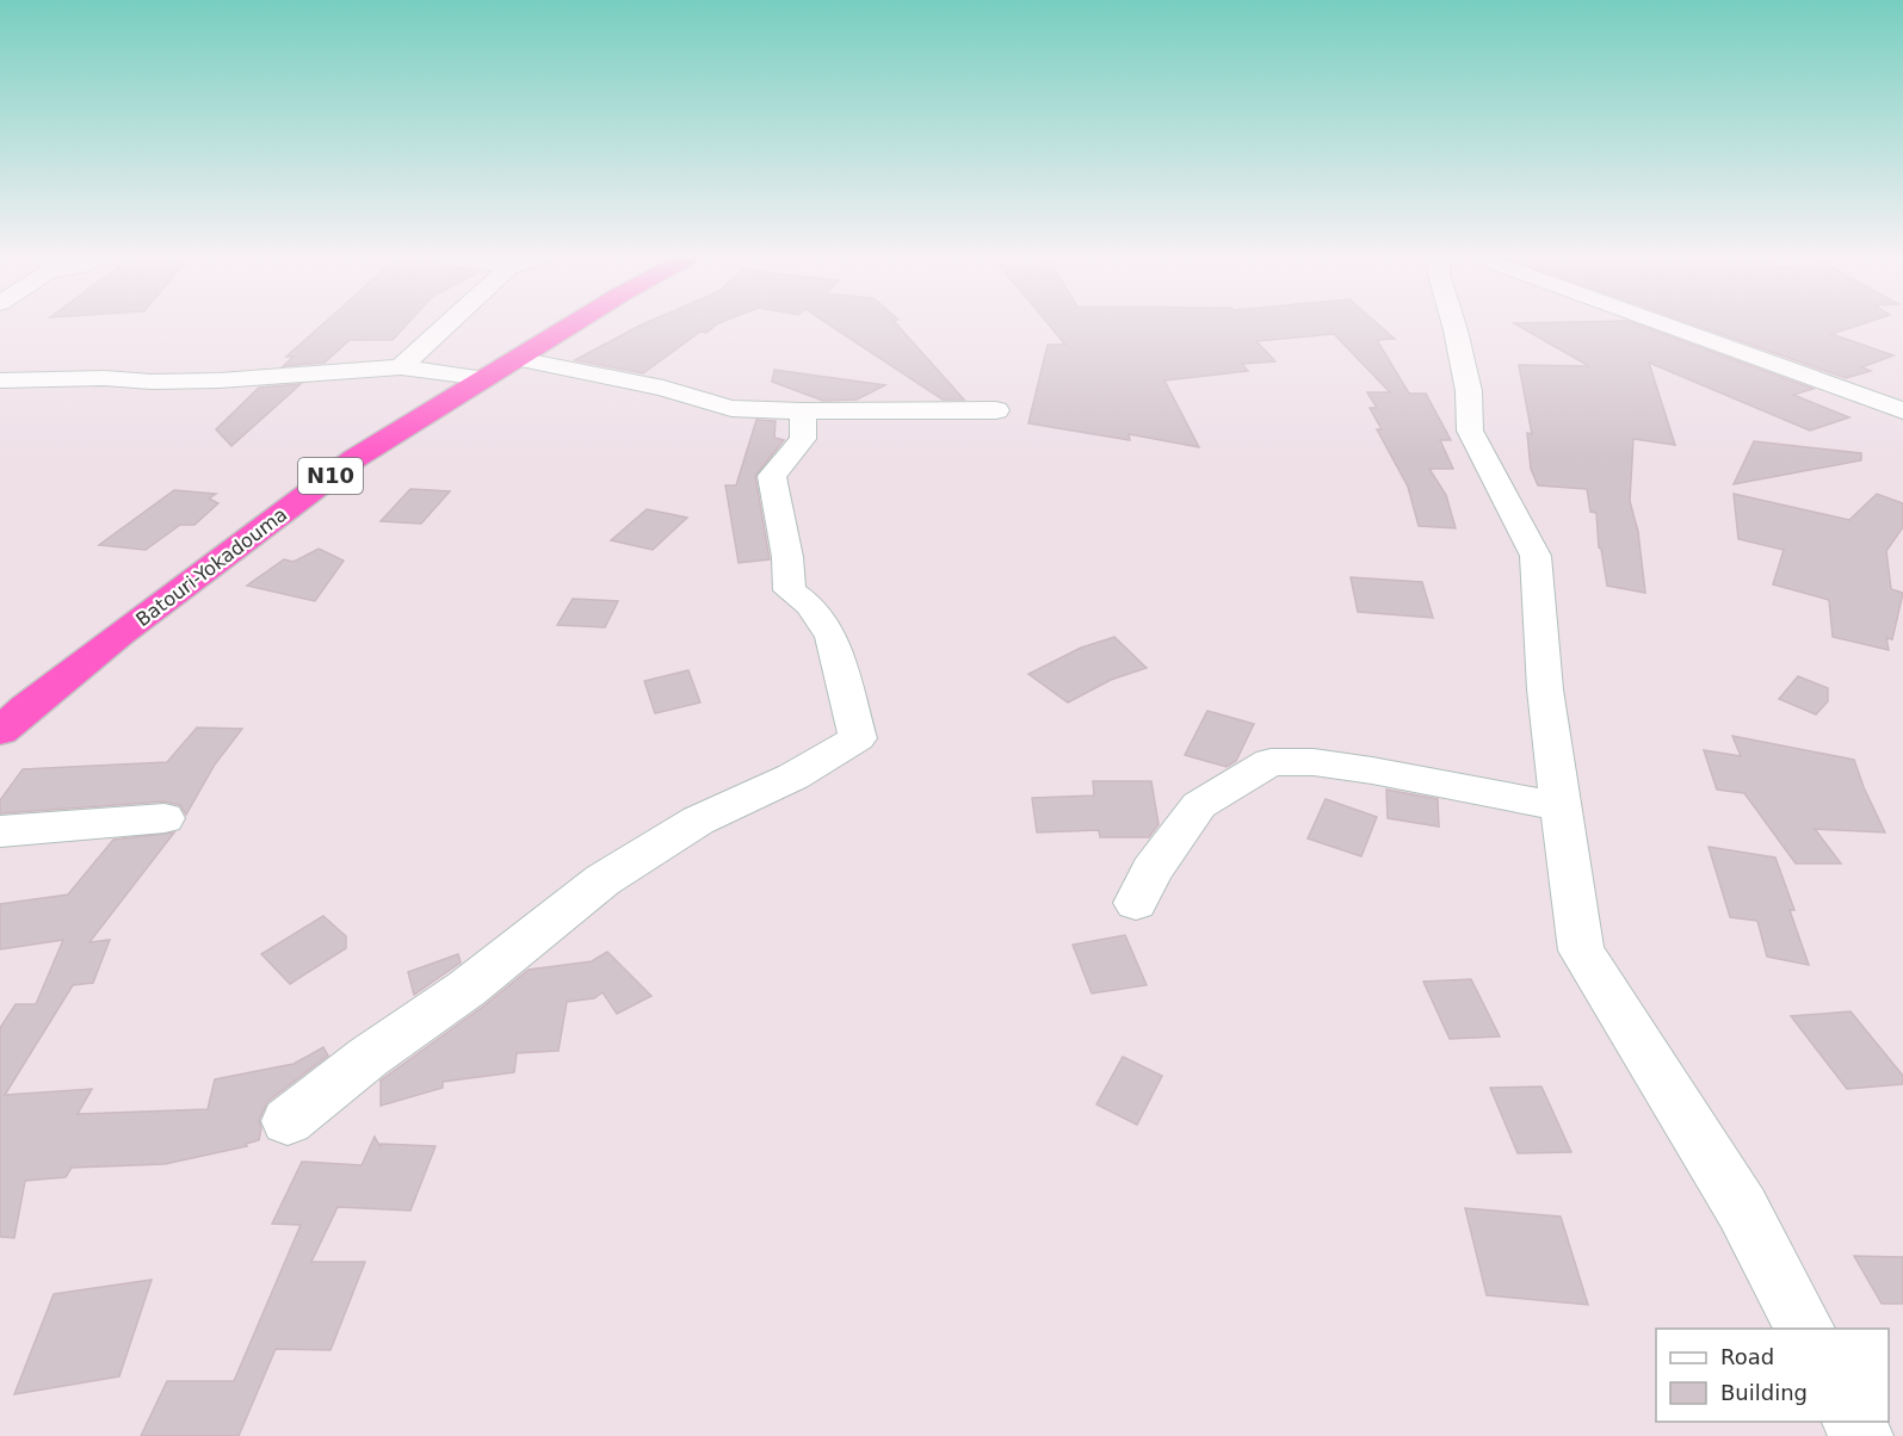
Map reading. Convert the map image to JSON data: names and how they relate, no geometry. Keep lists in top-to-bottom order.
{
  "streets": {
    "highway": ["N10", "Batouri-Yokadouma"]
  },
  "legend": ["Road", "Building"]
}
